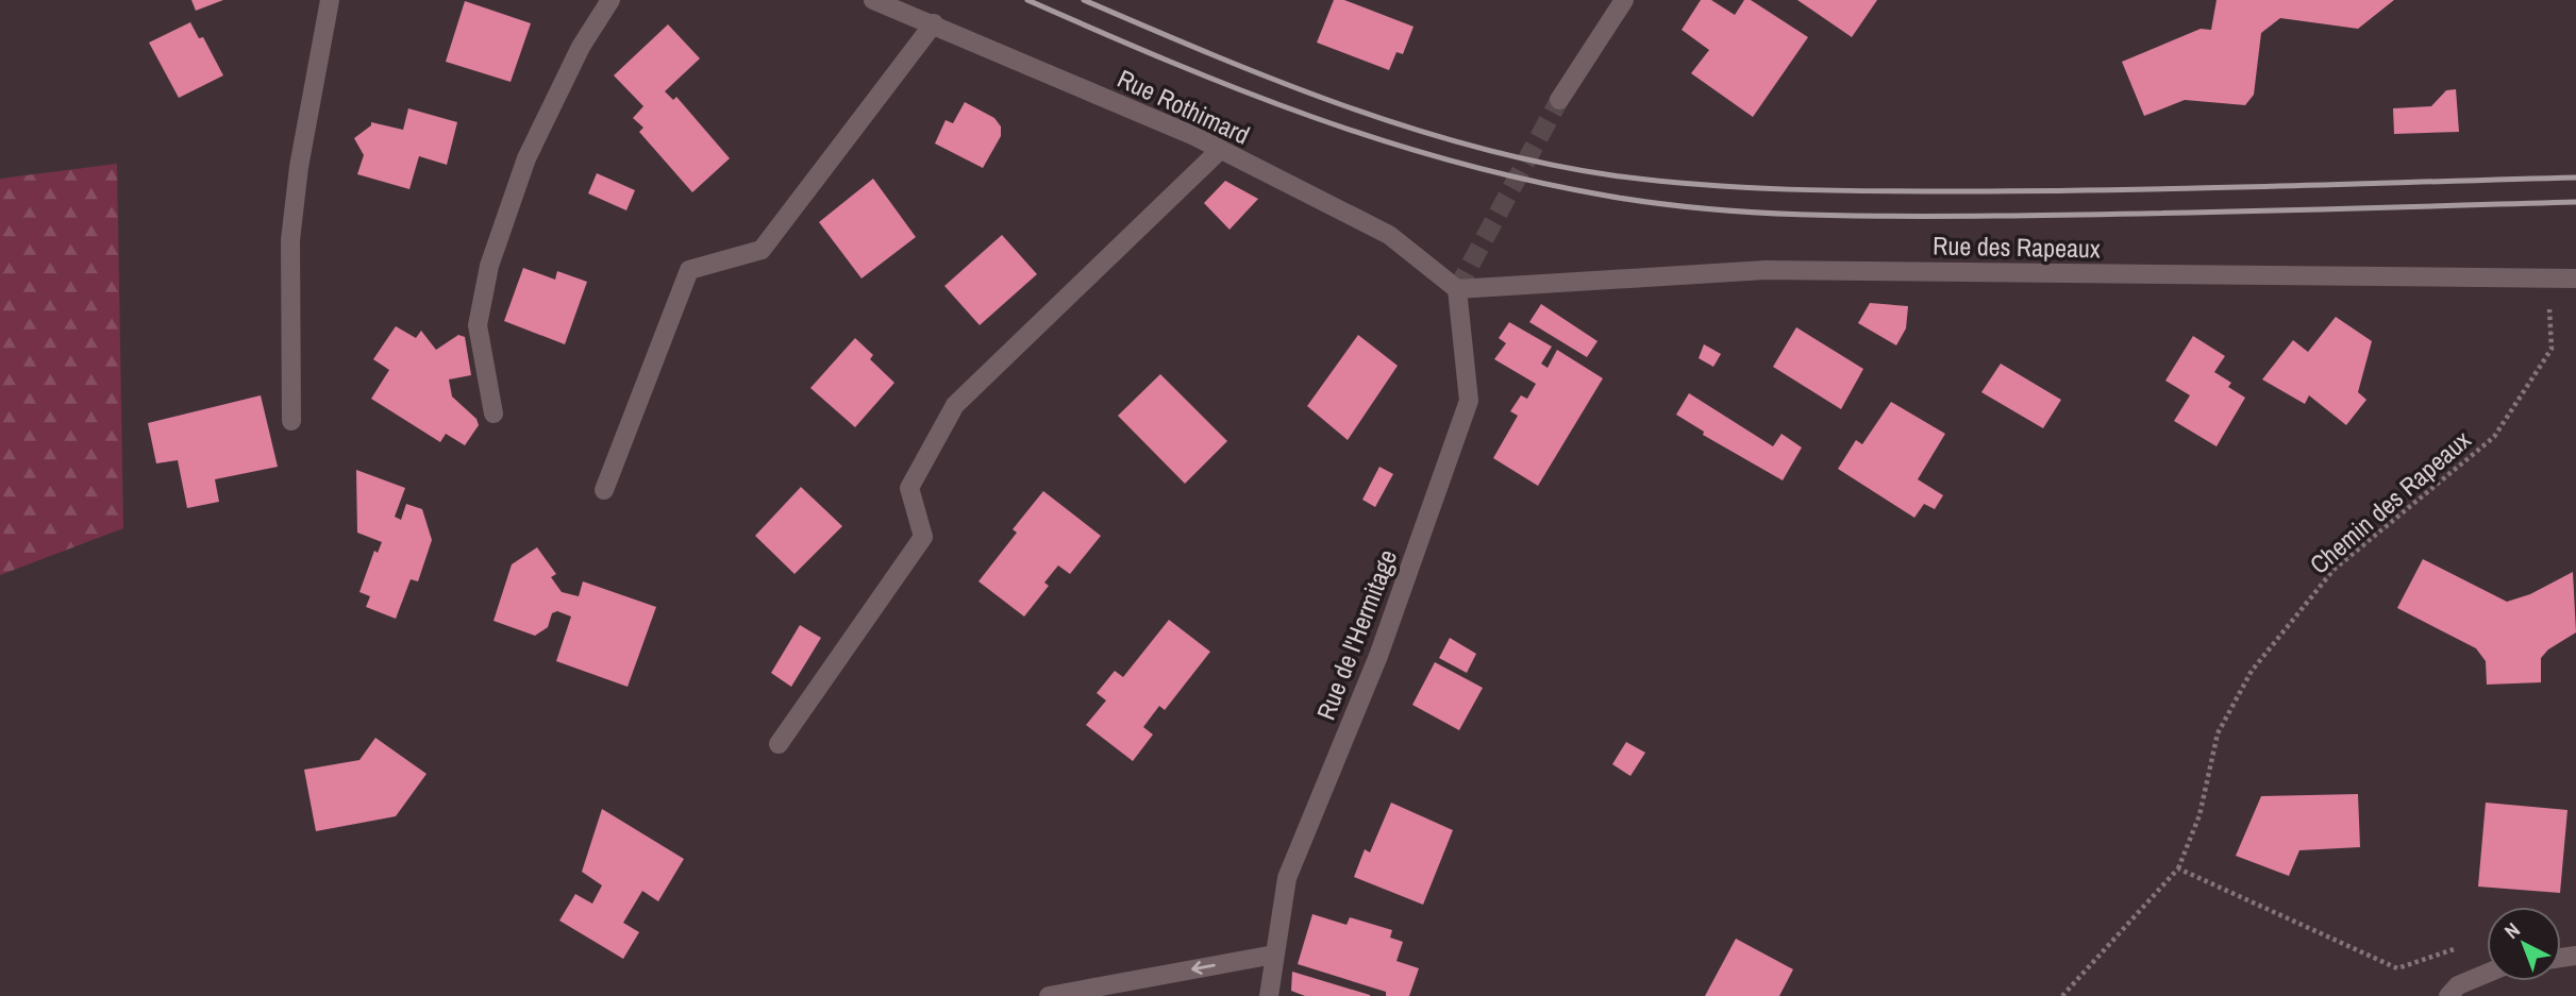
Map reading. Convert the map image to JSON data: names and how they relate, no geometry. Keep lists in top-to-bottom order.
{
  "streets": {
    "street": ["Rue Rothimard", "Rue des Rapeaux", "Rue de l'Hermitage"],
    "path": ["Chemin des Rapeaux"]
  },
  "crossings": [
    ["Rue Rothimard", "Rue des Rapeaux"],
    ["Rue Rothimard", "Rue de l'Hermitage"],
    ["Rue des Rapeaux", "Chemin des Rapeaux"],
    ["Rue des Rapeaux", "Rue de l'Hermitage"]
  ],
  "north": "top left"
}
